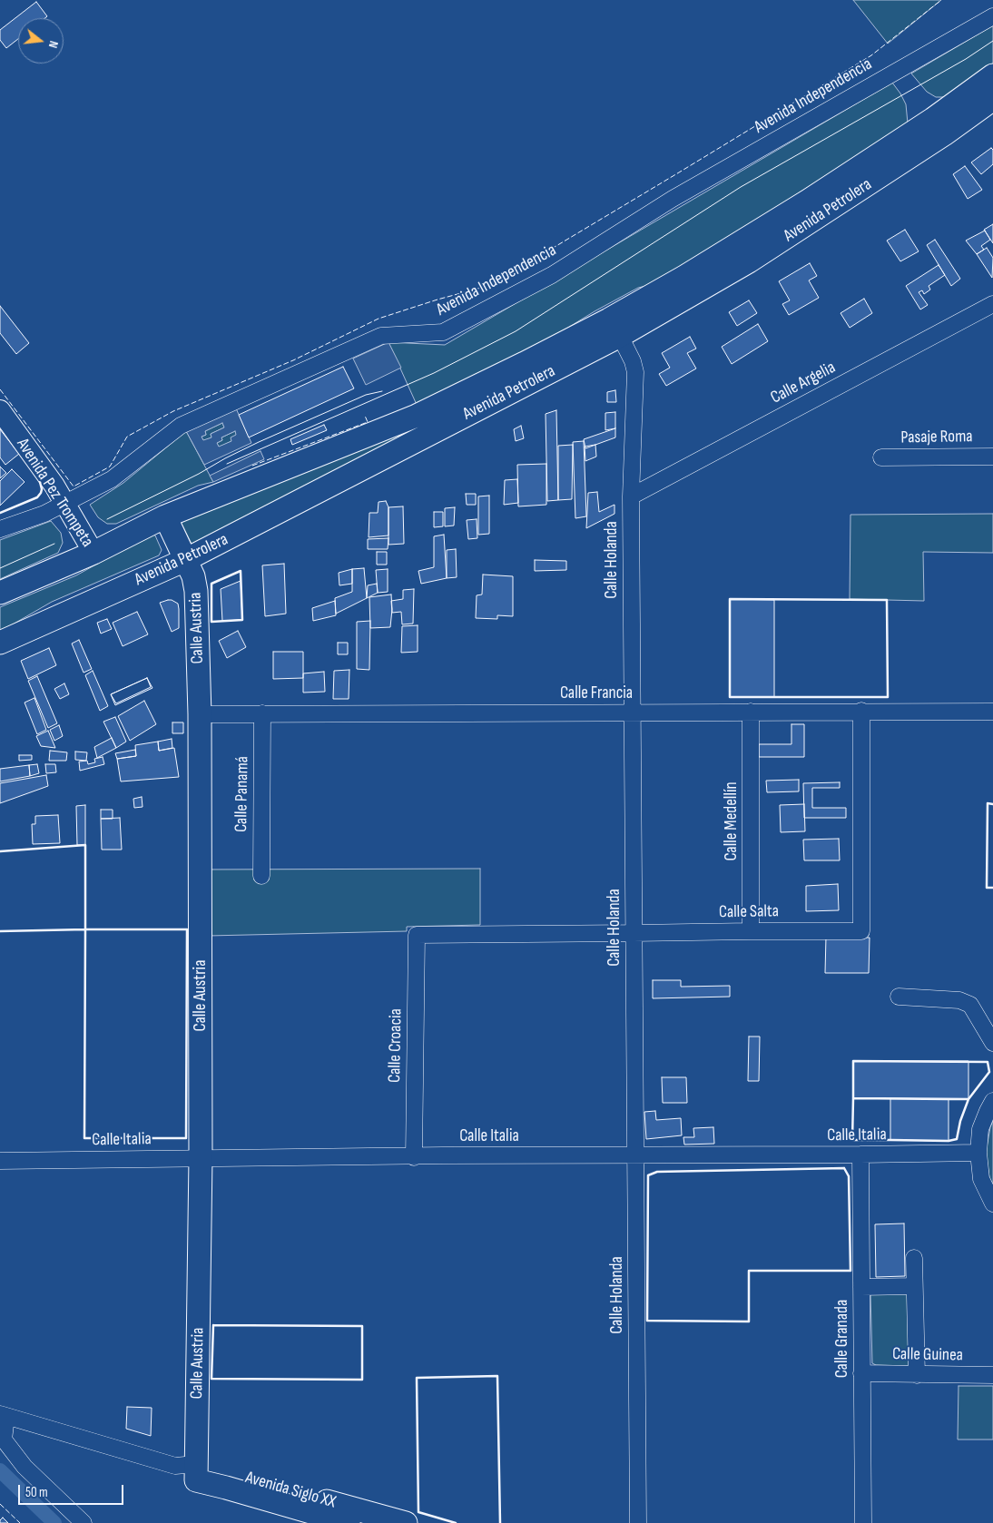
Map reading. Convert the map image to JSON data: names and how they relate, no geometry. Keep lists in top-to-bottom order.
{
  "streets": {
    "highway": ["Avenida Petrolera", "Calle Austria", "Avenida Siglo XX"],
    "main road": ["Avenida Pez Trompeta"],
    "street": [
      "Avenida Independencia",
      "Calle Argelia",
      "Pasaje Roma",
      "Calle Holanda",
      "Calle Francia",
      "Calle Panamá",
      "Calle Medellín",
      "Calle Salta",
      "Calle Croacia",
      "Calle Italia",
      "Calle Granada",
      "Calle Guinea"
    ]
  },
  "crossings": [
    ["Avenida Independencia", "Avenida Pez Trompeta"],
    ["Avenida Petrolera", "Avenida Pez Trompeta"],
    ["Avenida Petrolera", "Calle Holanda"],
    ["Avenida Petrolera", "Calle Austria"],
    ["Calle Argelia", "Calle Holanda"],
    ["Calle Holanda", "Calle Francia"],
    ["Calle Holanda", "Calle Salta"],
    ["Calle Holanda", "Calle Italia"],
    ["Calle Austria", "Calle Francia"],
    ["Calle Austria", "Calle Italia"],
    ["Calle Austria", "Avenida Siglo XX"],
    ["Calle Francia", "Calle Panamá"],
    ["Calle Francia", "Calle Medellín"],
    ["Calle Francia", "Calle Salta"],
    ["Calle Medellín", "Calle Salta"],
    ["Calle Salta", "Calle Croacia"],
    ["Calle Croacia", "Calle Italia"],
    ["Calle Italia", "Calle Granada"],
    ["Calle Granada", "Calle Guinea"]
  ],
  "scale_bar": "50 m",
  "north": "right"
}
